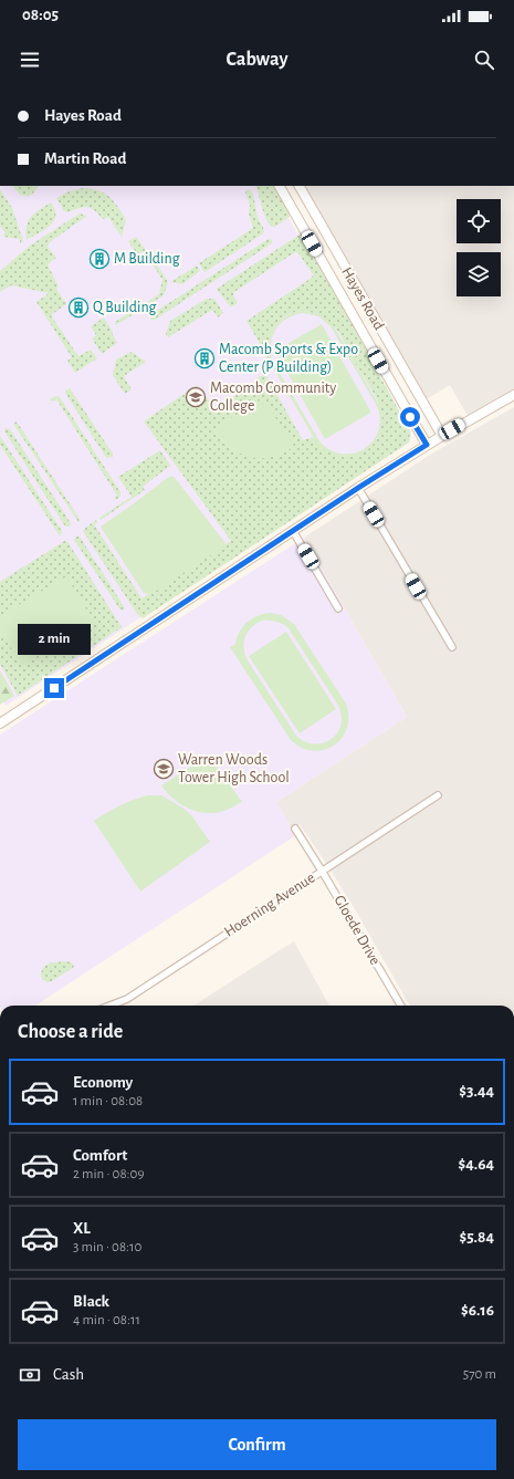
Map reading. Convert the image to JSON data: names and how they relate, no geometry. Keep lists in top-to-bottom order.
{
  "streets": {
    "street": ["Hayes Road", "Hoerning Avenue", "Gloede Drive"]
  },
  "crossings": [
    ["Hoerning Avenue", "Gloede Drive"]
  ],
  "places": {
    "building": ["M Building", "Q Building", "Macomb Sports & Expo Center (P Building)"],
    "school or university": ["Macomb Community College", "Warren Woods Tower High School"]
  },
  "page": {
    "status": "08:05",
    "header": "Cabway",
    "banner": ["Hayes Road", "Martin Road"],
    "bubble": "2 min",
    "heading": "Choose a ride",
    "list": [
      {
        "name": "Economy",
        "note": "1 min · 08:08",
        "value": "$3.44"
      },
      {
        "name": "Comfort",
        "note": "2 min · 08:09",
        "value": "$4.64"
      },
      {
        "name": "XL",
        "note": "3 min · 08:10",
        "value": "$5.84"
      },
      {
        "name": "Black",
        "note": "4 min · 08:11",
        "value": "$6.16"
      }
    ],
    "pay": ["Cash", "570 m"],
    "buttons": "Confirm"
  }
}
